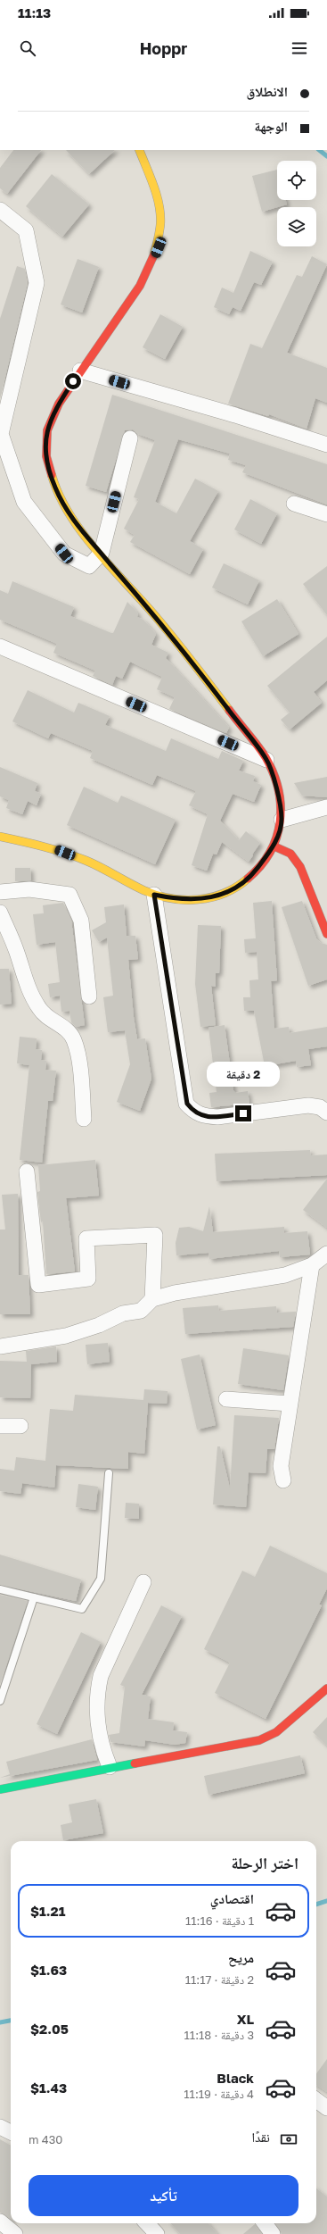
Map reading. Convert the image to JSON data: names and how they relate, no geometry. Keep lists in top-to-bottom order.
{
  "page": {
    "status": "11:13",
    "header": "Hoppr",
    "banner": ["الانطلاق", "الوجهة"],
    "bubble": "2 دقيقة",
    "heading": "اختر الرحلة",
    "list": [
      {
        "name": "اقتصادي",
        "note": "1 دقيقة · 11:16",
        "value": "$1.21"
      },
      {
        "name": "مريح",
        "note": "2 دقيقة · 11:17",
        "value": "$1.63"
      },
      {
        "name": "XL",
        "note": "3 دقيقة · 11:18",
        "value": "$2.05"
      },
      {
        "name": "Black",
        "note": "4 دقيقة · 11:19",
        "value": "$1.43"
      }
    ],
    "pay": ["نقدًا", "430 m"],
    "buttons": "تأكيد"
  }
}
